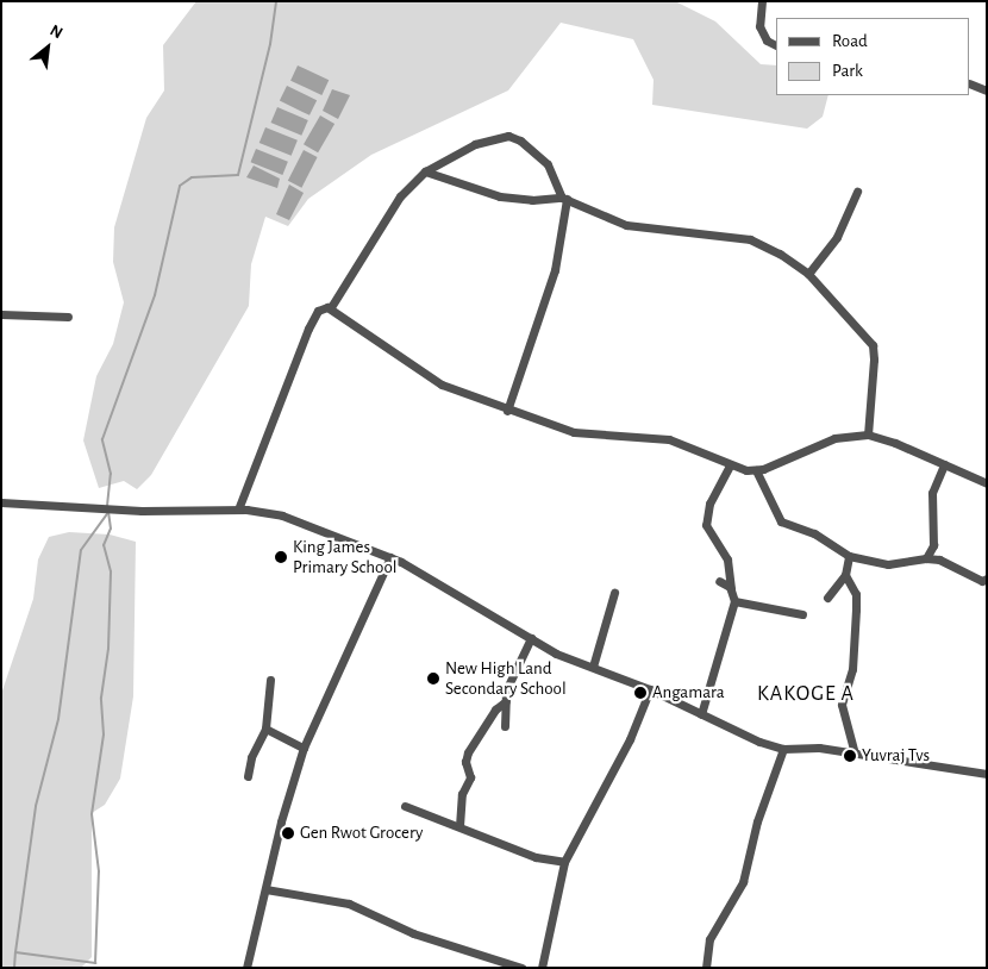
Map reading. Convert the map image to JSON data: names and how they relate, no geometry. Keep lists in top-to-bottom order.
{
  "districts": ["KAKOGE A"],
  "places": [
    "King James Primary School",
    "New High Land Secondary School",
    "Angamara",
    "Yuvraj Tvs",
    "Gen Rwot Grocery"
  ],
  "legend": ["Road", "Park"],
  "north": "top right"
}
